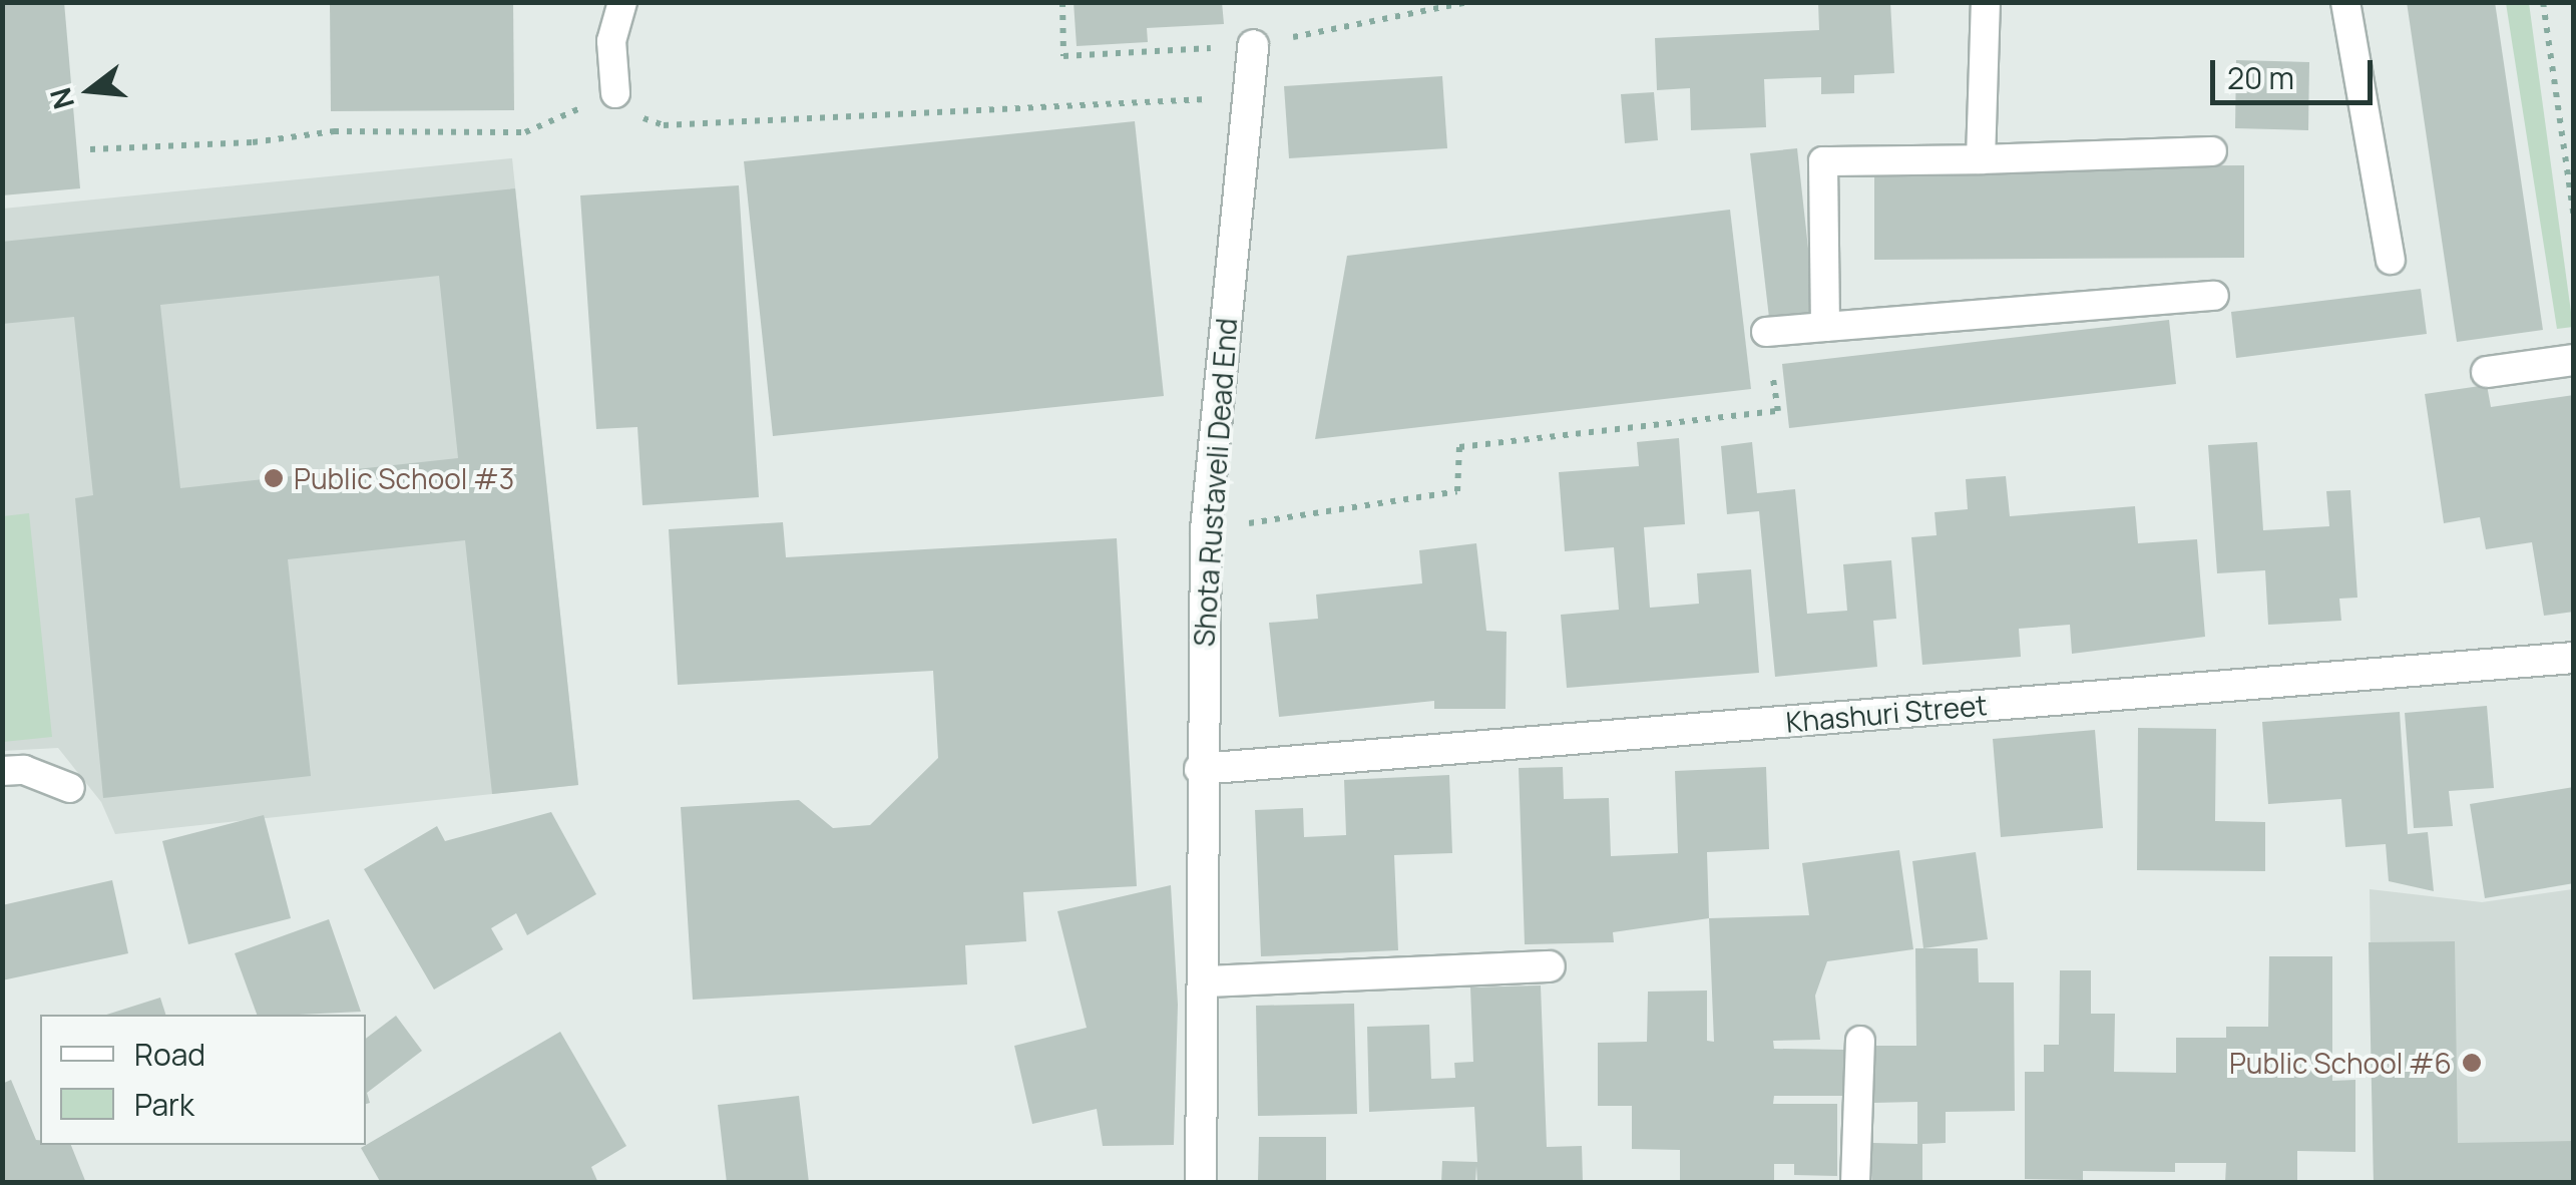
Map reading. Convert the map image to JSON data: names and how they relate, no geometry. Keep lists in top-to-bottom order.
{
  "streets": {
    "street": ["Shota Rustaveli Dead End", "Khashuri Street"]
  },
  "crossings": [
    ["Shota Rustaveli Dead End", "Khashuri Street"]
  ],
  "places": ["Public School #3", "Public School #6"],
  "legend": ["Road", "Park"],
  "scale_bar": "20 m",
  "north": "left"
}
